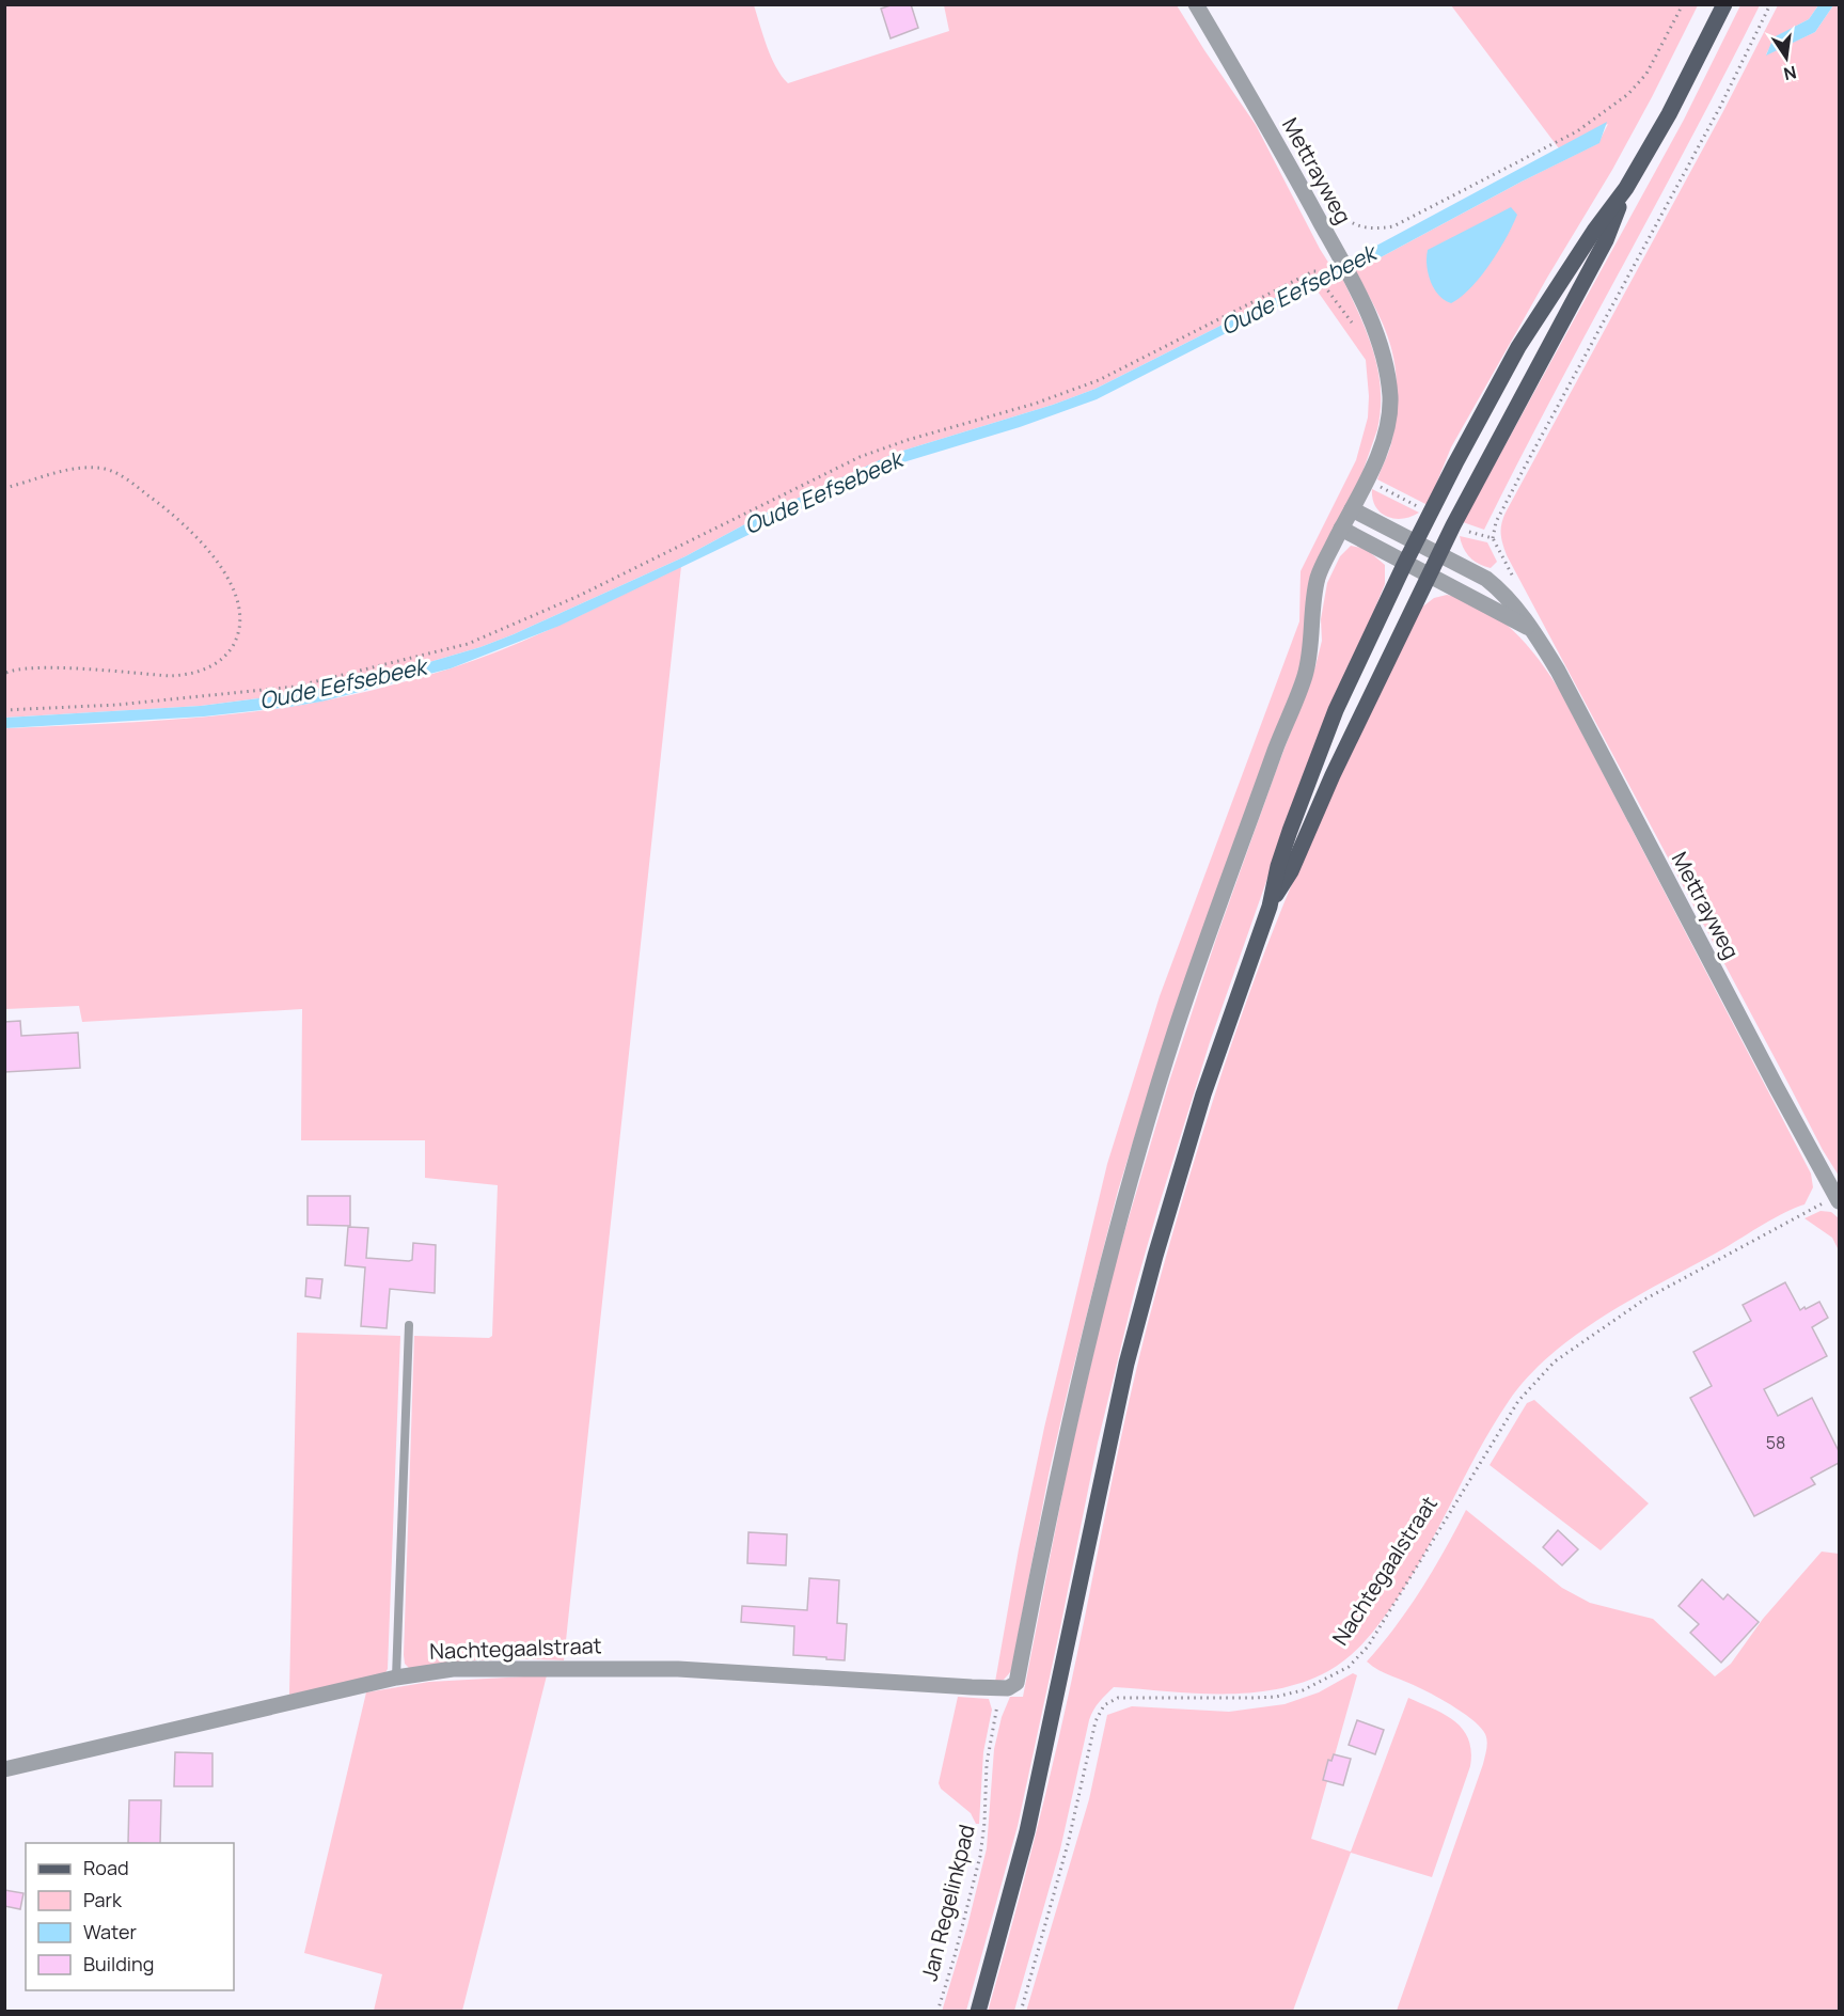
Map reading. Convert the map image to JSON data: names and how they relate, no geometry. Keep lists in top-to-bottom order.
{
  "streets": {
    "street": ["Mettrayweg", "Nachtegaalstraat"],
    "path": ["Jan Regelinkpad"]
  },
  "crossings": [
    ["Mettrayweg", "Nachtegaalstraat"],
    ["Mettrayweg", "Jan Regelinkpad"],
    ["Nachtegaalstraat", "Jan Regelinkpad"]
  ],
  "water": ["Oude Eefsebeek"],
  "house_numbers": ["58"],
  "legend": [
    "Road",
    "Park",
    "Water",
    "Building"
  ],
  "north": "bottom"
}
